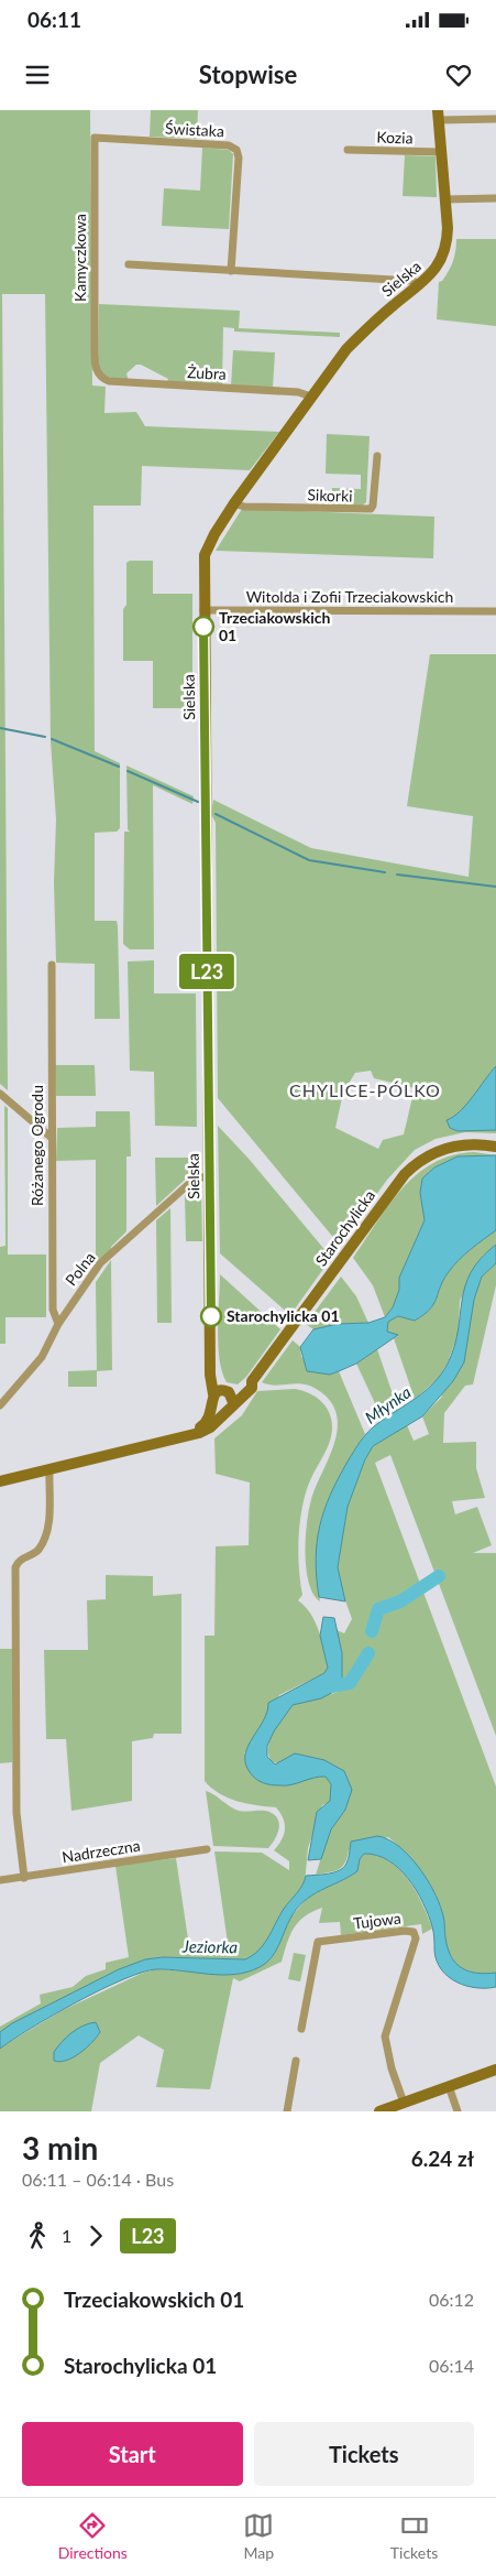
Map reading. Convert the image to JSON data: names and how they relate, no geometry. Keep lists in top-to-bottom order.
{
  "streets": {
    "street": [
      "Świstaka",
      "Kozia",
      "Kamyczkowa",
      "Sielska",
      "Żubra",
      "Sikorki",
      "Witolda i Zofii Trzeciakowskich",
      "Różanego Ogrodu",
      "Starochylicka",
      "Polna",
      "Nadrzeczna",
      "Tujowa"
    ]
  },
  "crossings": [
    ["Świstaka", "Kamyczkowa"],
    ["Kozia", "Sielska"],
    ["Kamyczkowa", "Żubra"],
    ["Sielska", "Żubra"],
    ["Sielska", "Sikorki"],
    ["Sielska", "Witolda i Zofii Trzeciakowskich"],
    ["Sielska", "Starochylicka"],
    ["Sielska", "Polna"],
    ["Różanego Ogrodu", "Polna"]
  ],
  "districts": ["CHYLICE-PÓLKO"],
  "water": ["Młynka", "Jeziorka"],
  "places": ["Trzeciakowskich 01", "Starochylicka 01"],
  "lines": ["bus line L23"],
  "page": {
    "status": "06:11",
    "header": "Stopwise",
    "on_map": "L23",
    "heading": ["3 min", "06:11 – 06:14 · Bus", "6.24 zł"],
    "legs": ["1", "L23"],
    "list": [
      {
        "name": "Trzeciakowskich 01",
        "value": "06:12"
      },
      {
        "name": "Starochylicka 01",
        "value": "06:14"
      }
    ],
    "buttons": ["Start", "Tickets"],
    "tabs": ["Directions", "Map", "Tickets"]
  }
}
